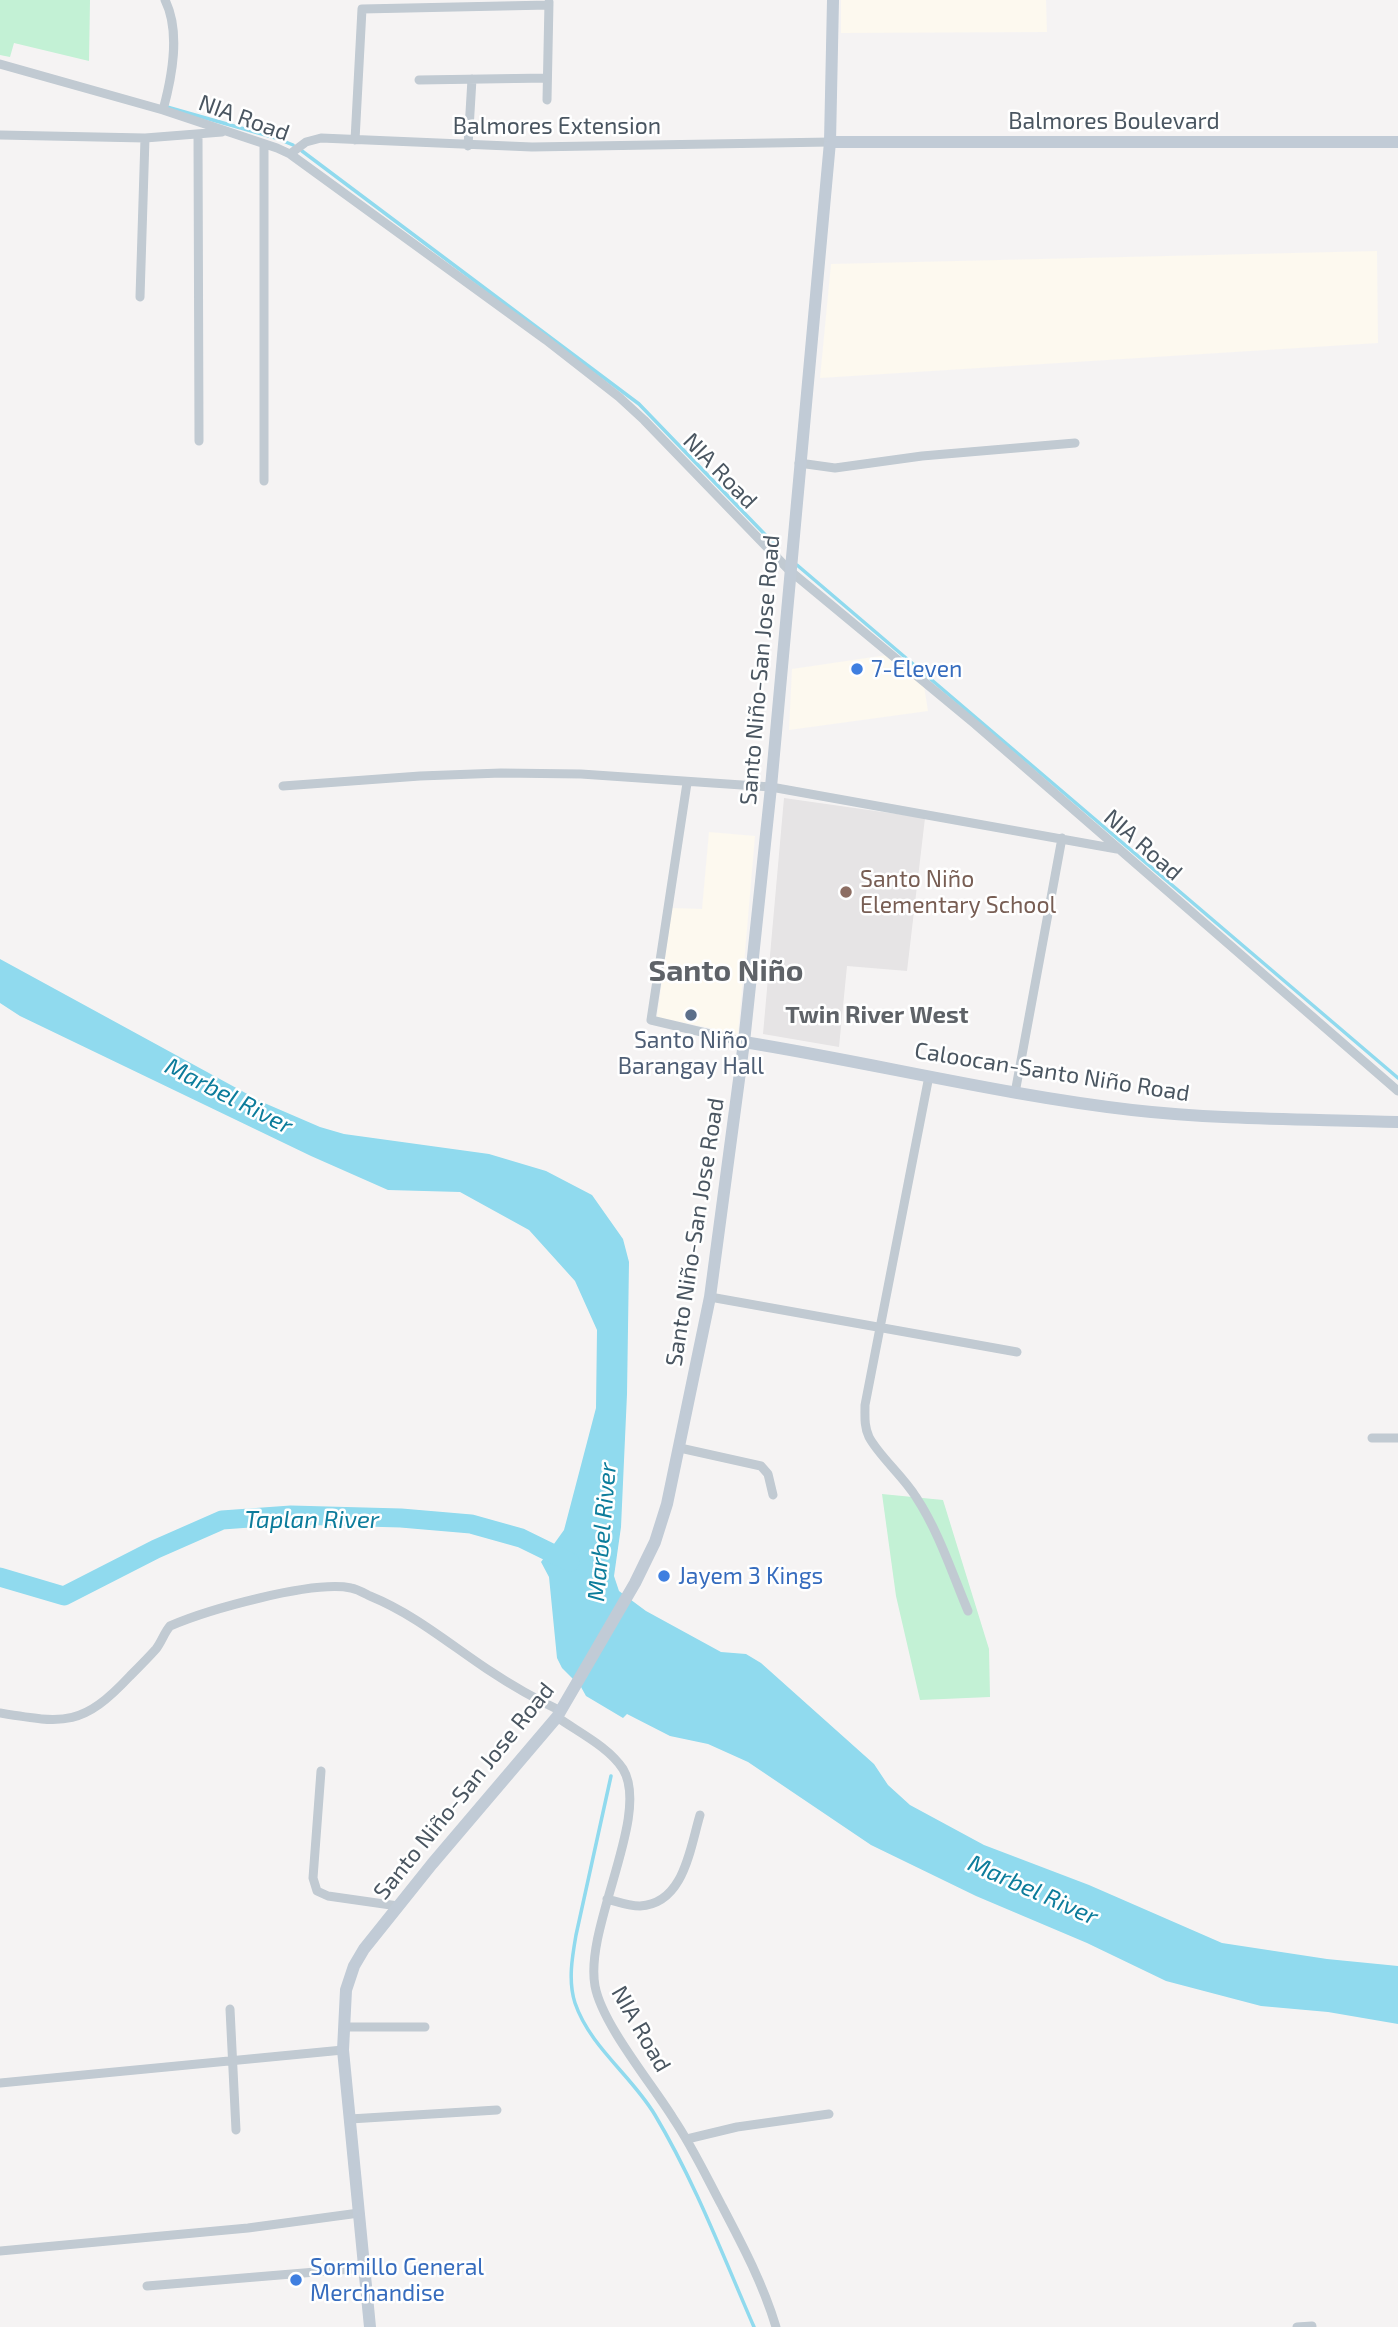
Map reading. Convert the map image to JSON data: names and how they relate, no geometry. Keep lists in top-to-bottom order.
{
  "streets": {
    "main road": ["Balmores Boulevard", "Santo Niño-San Jose Road", "Caloocan-Santo Niño Road"],
    "street": ["NIA Road", "Balmores Extension"]
  },
  "crossings": [
    ["NIA Road", "Balmores Extension"],
    ["NIA Road", "Santo Niño-San Jose Road"],
    ["Balmores Boulevard", "Balmores Extension"],
    ["Balmores Boulevard", "Santo Niño-San Jose Road"],
    ["Balmores Extension", "Santo Niño-San Jose Road"],
    ["Santo Niño-San Jose Road", "Caloocan-Santo Niño Road"]
  ],
  "districts": ["Santo Niño", "Twin River West"],
  "water": ["Marbel River", "Taplan River"],
  "places": [
    "7-Eleven",
    "Santo Niño Elementary School",
    "Santo Niño Barangay Hall",
    "Jayem 3 Kings",
    "Sormillo General Merchandise"
  ]
}
